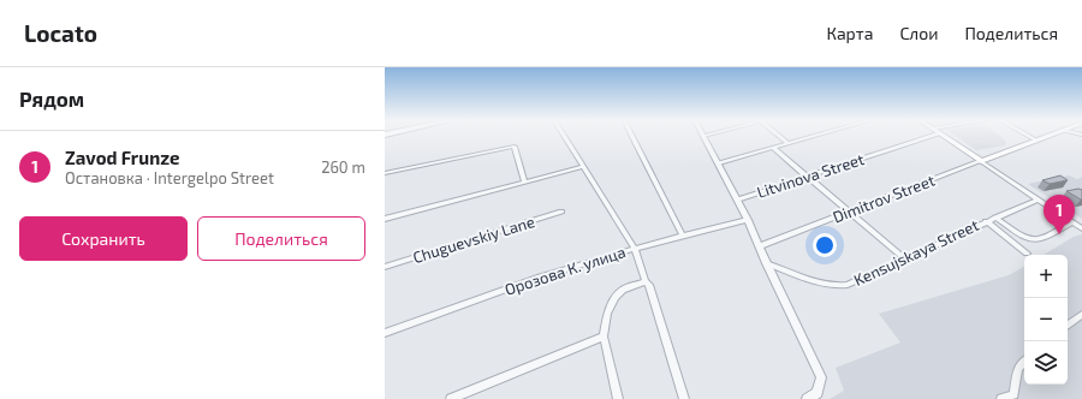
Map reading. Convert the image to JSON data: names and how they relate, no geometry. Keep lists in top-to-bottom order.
{
  "streets": {
    "street": [
      "Litvinova Street",
      "Dimitrov Street",
      "Chuguevskiy Lane",
      "Kensujskaya Street",
      "Орозова К. улица"
    ]
  },
  "page": {
    "header": "Locato",
    "nav": ["Карта", "Слои", "Поделиться"],
    "heading": "Рядом",
    "list": [
      {
        "mark": "1",
        "name": "Zavod Frunze",
        "note": "Остановка · Intergelpo Street",
        "value": "260 m"
      }
    ],
    "pins": "1",
    "buttons": ["Сохранить", "Поделиться"],
    "map_buttons": ["+", "−"]
  }
}
